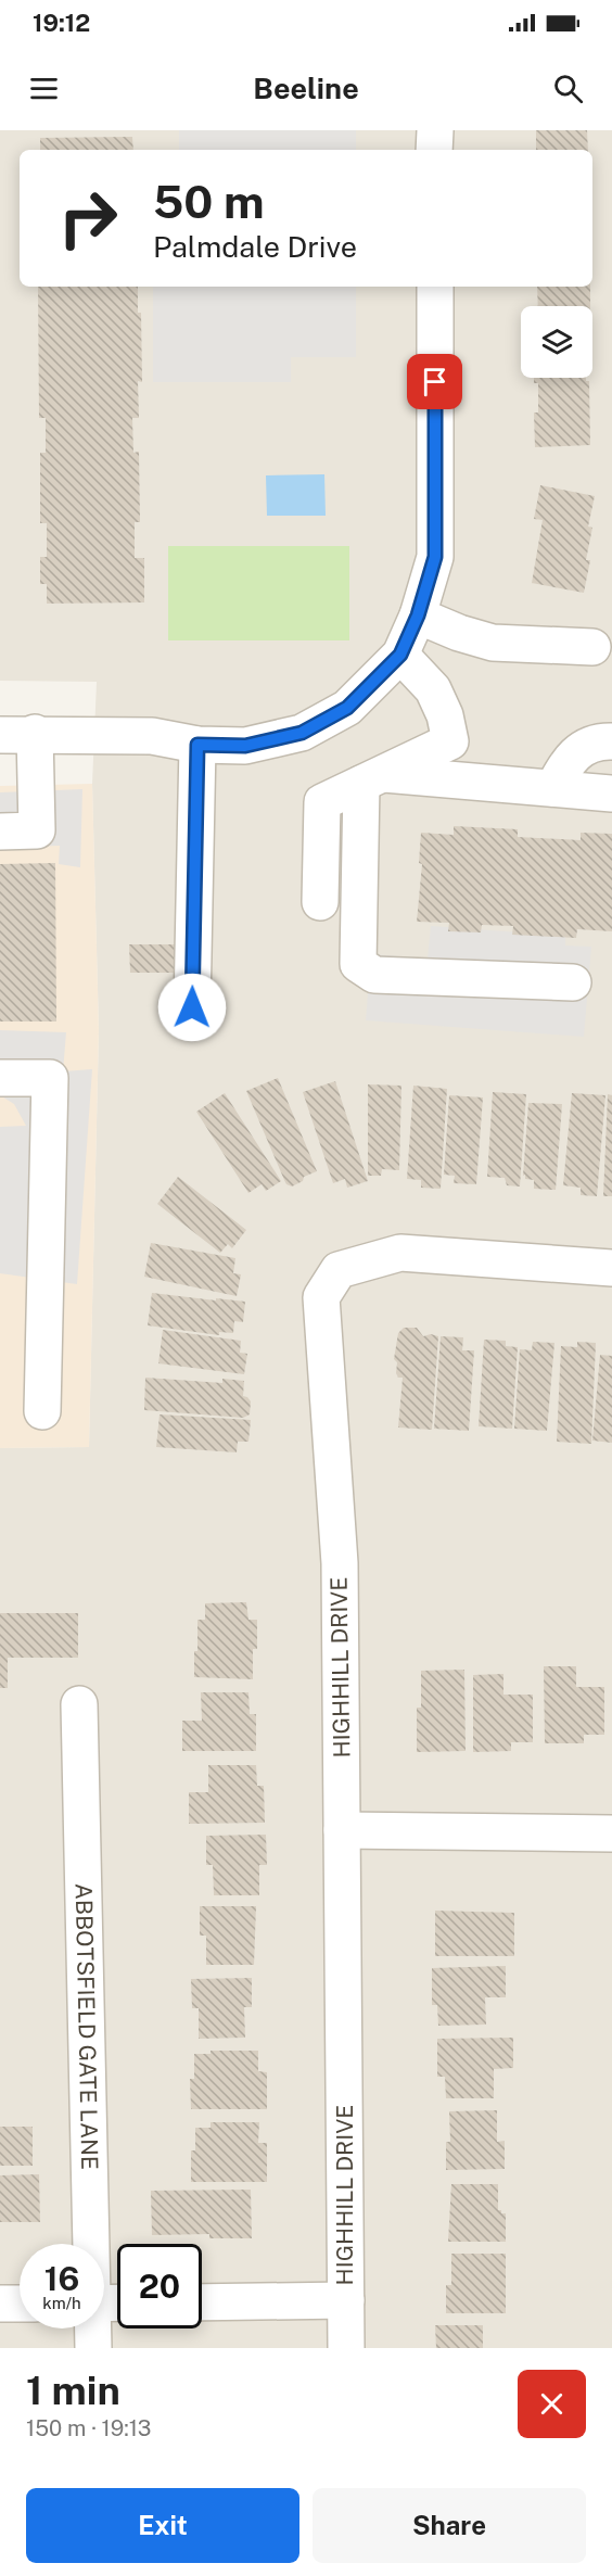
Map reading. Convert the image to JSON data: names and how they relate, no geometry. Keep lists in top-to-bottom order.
{
  "streets": {
    "street": ["HIGHHILL DRIVE", "ABBOTSFIELD GATE LANE"]
  },
  "page": {
    "status": "19:12",
    "header": "Beeline",
    "turn": ["50 m", "Palmdale Drive"],
    "speed": "16 km/h",
    "limit": "20",
    "heading": ["1 min", "150 m · 19:13"],
    "buttons": ["Exit", "Share"]
  }
}
